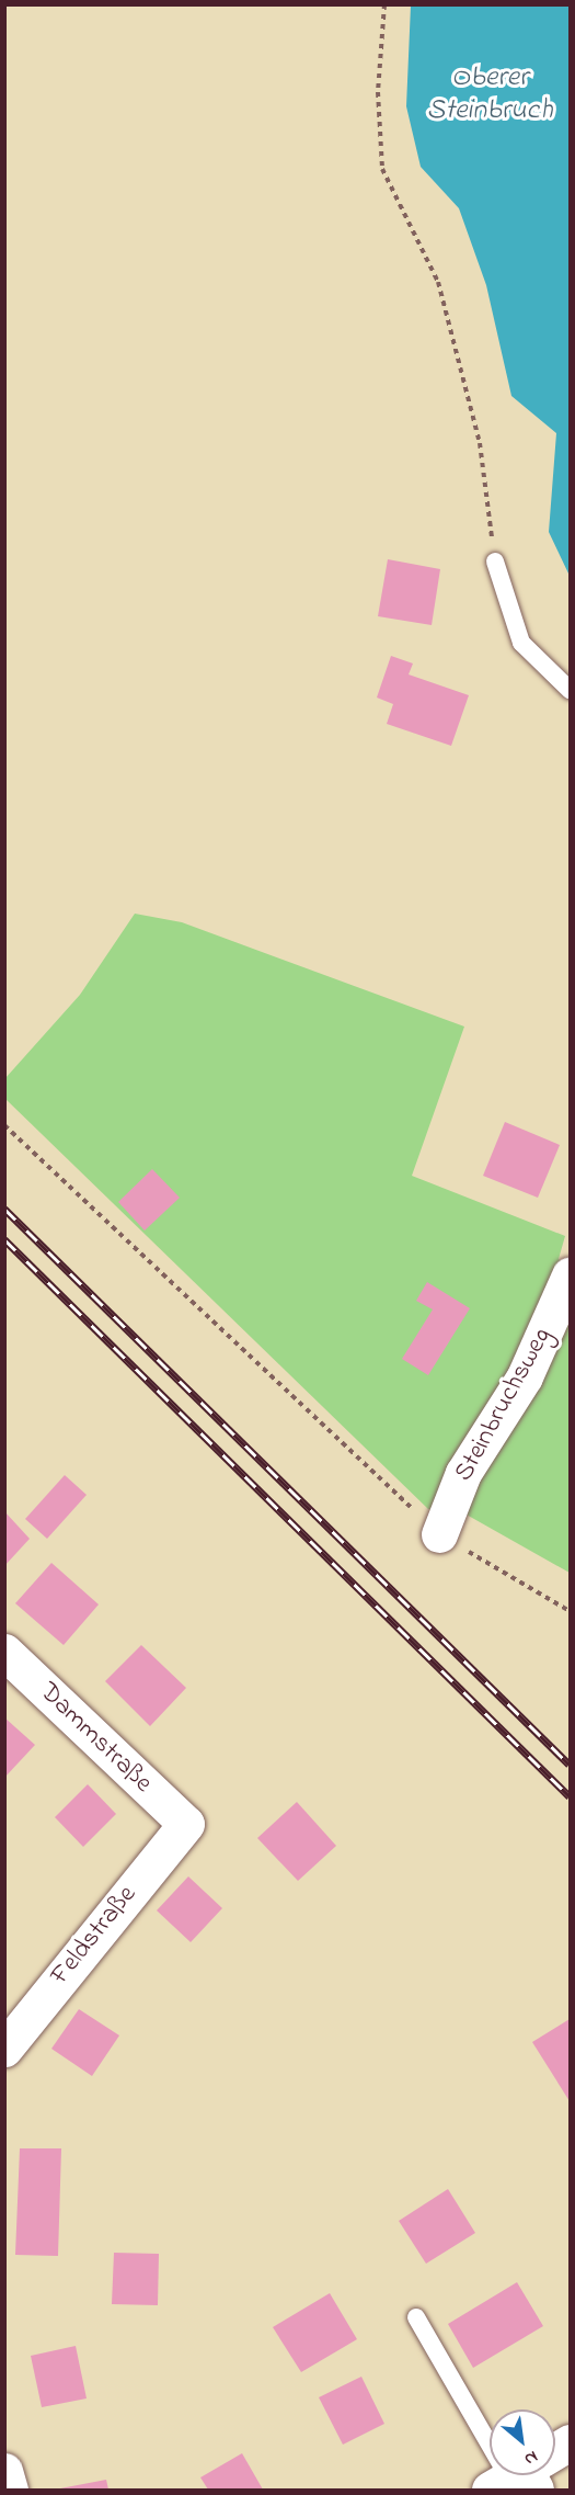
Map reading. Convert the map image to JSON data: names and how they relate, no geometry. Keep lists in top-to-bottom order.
{
  "streets": {
    "street": ["Steinbruchsweg", "Dammstraße", "Feldstraße"]
  },
  "crossings": [
    ["Dammstraße", "Feldstraße"]
  ],
  "water": ["Oberer Steinbruch"],
  "north": "bottom right"
}
